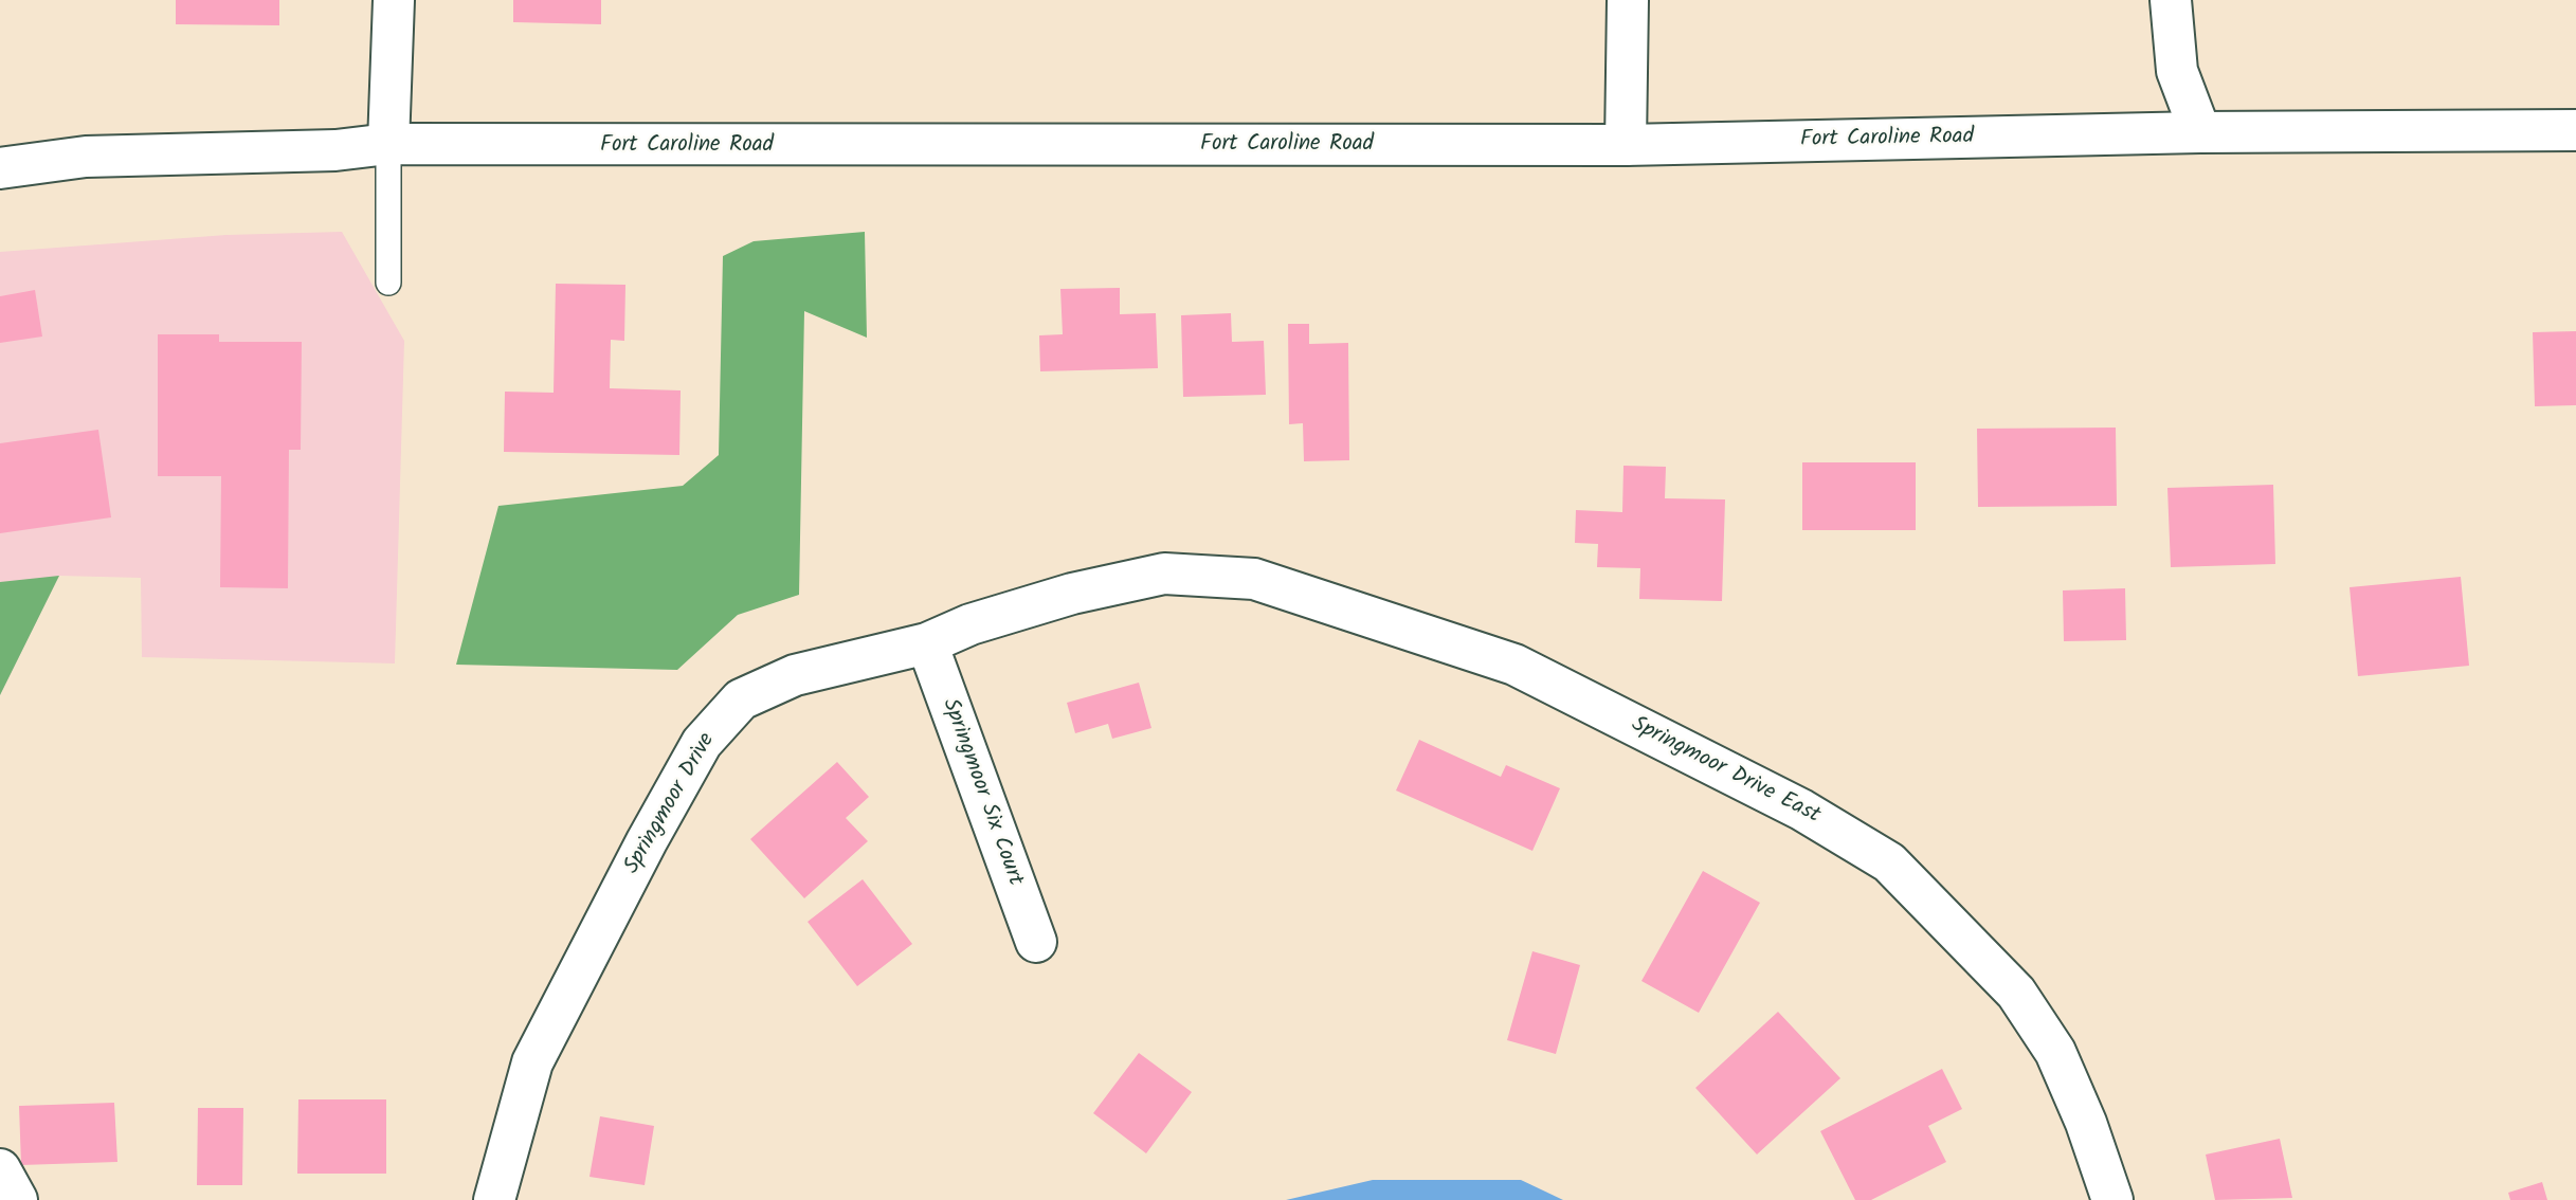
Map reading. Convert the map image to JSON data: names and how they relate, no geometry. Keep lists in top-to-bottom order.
{
  "streets": {
    "street": [
      "Fort Caroline Road",
      "Springmoor Drive East",
      "Springmoor Six Court",
      "Springmoor Drive"
    ]
  },
  "crossings": [
    ["Springmoor Drive East", "Springmoor Drive"],
    ["Springmoor Six Court", "Springmoor Drive"]
  ]
}
